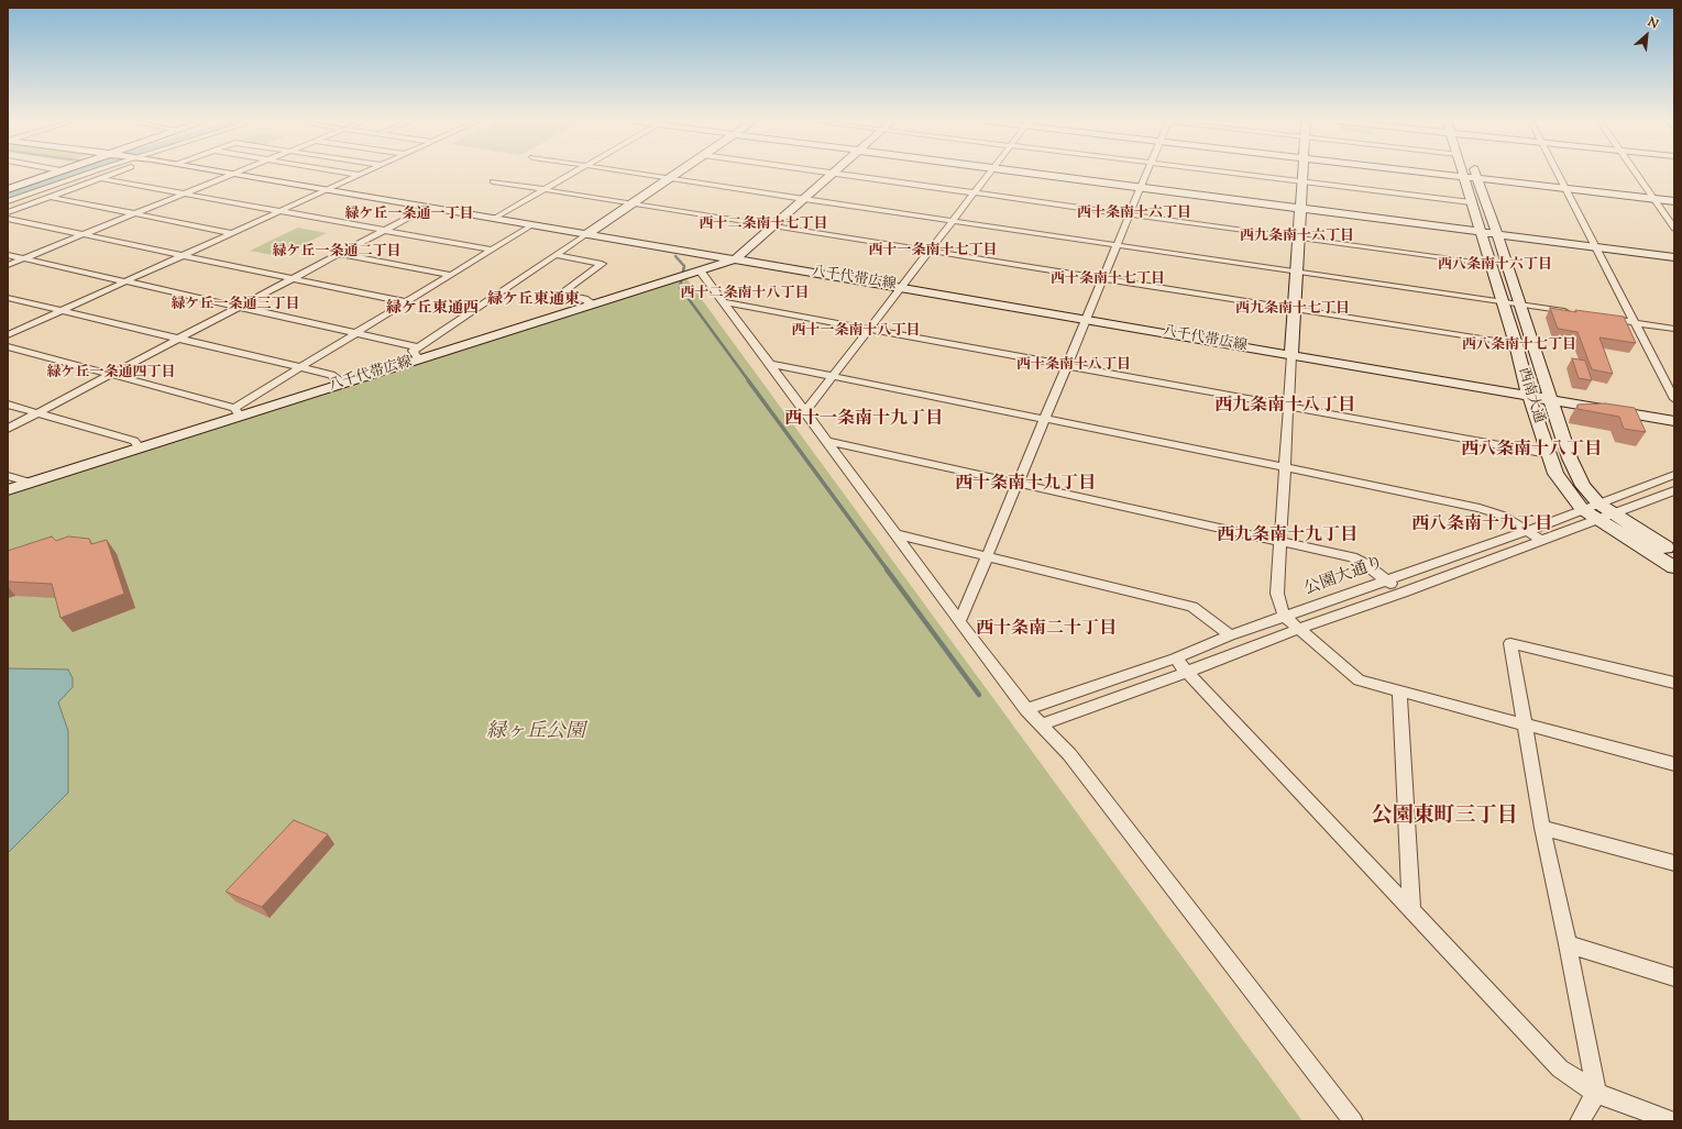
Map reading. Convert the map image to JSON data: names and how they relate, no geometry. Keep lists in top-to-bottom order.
{
  "streets": {
    "street": ["八千代帯広線", "西南大通", "公園大通り"]
  },
  "crossings": [
    ["八千代帯広線", "西南大通"],
    ["西南大通", "公園大通り"]
  ],
  "districts": [
    "西十条南十六丁目",
    "緑ケ丘一条通一丁目",
    "西十二条南十七丁目",
    "西九条南十六丁目",
    "西十一条南十七丁目",
    "緑ケ丘一条通二丁目",
    "西八条南十六丁目",
    "西十条南十七丁目",
    "西十二条南十八丁目",
    "緑ケ丘東通東",
    "緑ケ丘一条通三丁目",
    "緑ケ丘東通西",
    "西九条南十七丁目",
    "西十一条南十八丁目",
    "西八条南十七丁目",
    "西十条南十八丁目",
    "緑ケ丘一条通四丁目",
    "西九条南十八丁目",
    "西十一条南十九丁目",
    "西八条南十八丁目",
    "西十条南十九丁目",
    "西八条南十九丁目",
    "西九条南十九丁目",
    "西十条南二十丁目",
    "公園東町三丁目"
  ],
  "parks": ["緑ヶ丘公園"],
  "north": "top right"
}
